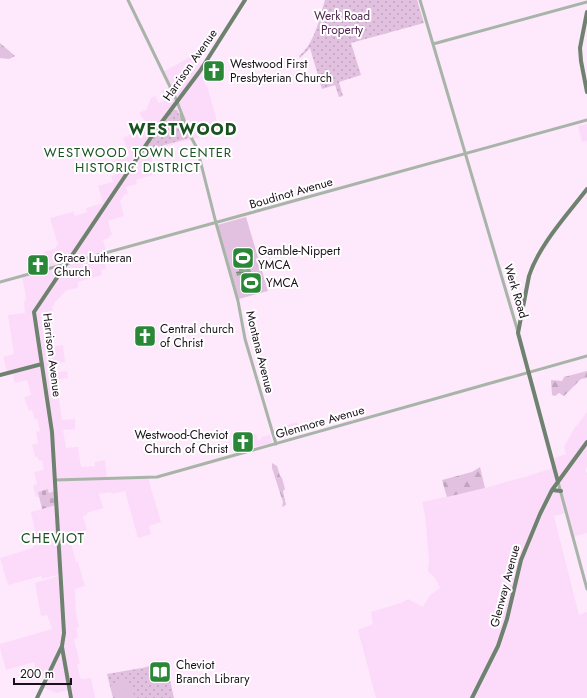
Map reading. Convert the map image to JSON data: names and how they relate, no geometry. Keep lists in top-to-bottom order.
{
  "streets": {
    "main road": ["Harrison Avenue", "Werk Road", "Glenway Avenue"],
    "street": ["Boudinot Avenue", "Montana Avenue", "Glenmore Avenue"]
  },
  "crossings": [
    ["Harrison Avenue", "Boudinot Avenue"],
    ["Harrison Avenue", "Montana Avenue"],
    ["Harrison Avenue", "Glenmore Avenue"],
    ["Boudinot Avenue", "Werk Road"],
    ["Boudinot Avenue", "Montana Avenue"],
    ["Werk Road", "Glenmore Avenue"],
    ["Werk Road", "Glenway Avenue"],
    ["Montana Avenue", "Glenmore Avenue"]
  ],
  "districts": ["WESTWOOD", "WESTWOOD TOWN CENTER HISTORIC DISTRICT", "CHEVIOT"],
  "parks": ["Werk Road Property"],
  "places": {
    "church": [
      "Westwood First Presbyterian Church",
      "Grace Lutheran Church",
      "Central church of Christ",
      "Westwood-Cheviot Church of Christ"
    ],
    "sports": ["Gamble-Nippert YMCA", "YMCA"],
    "library": ["Cheviot Branch Library"]
  },
  "scale_bar": "200 m"
}
